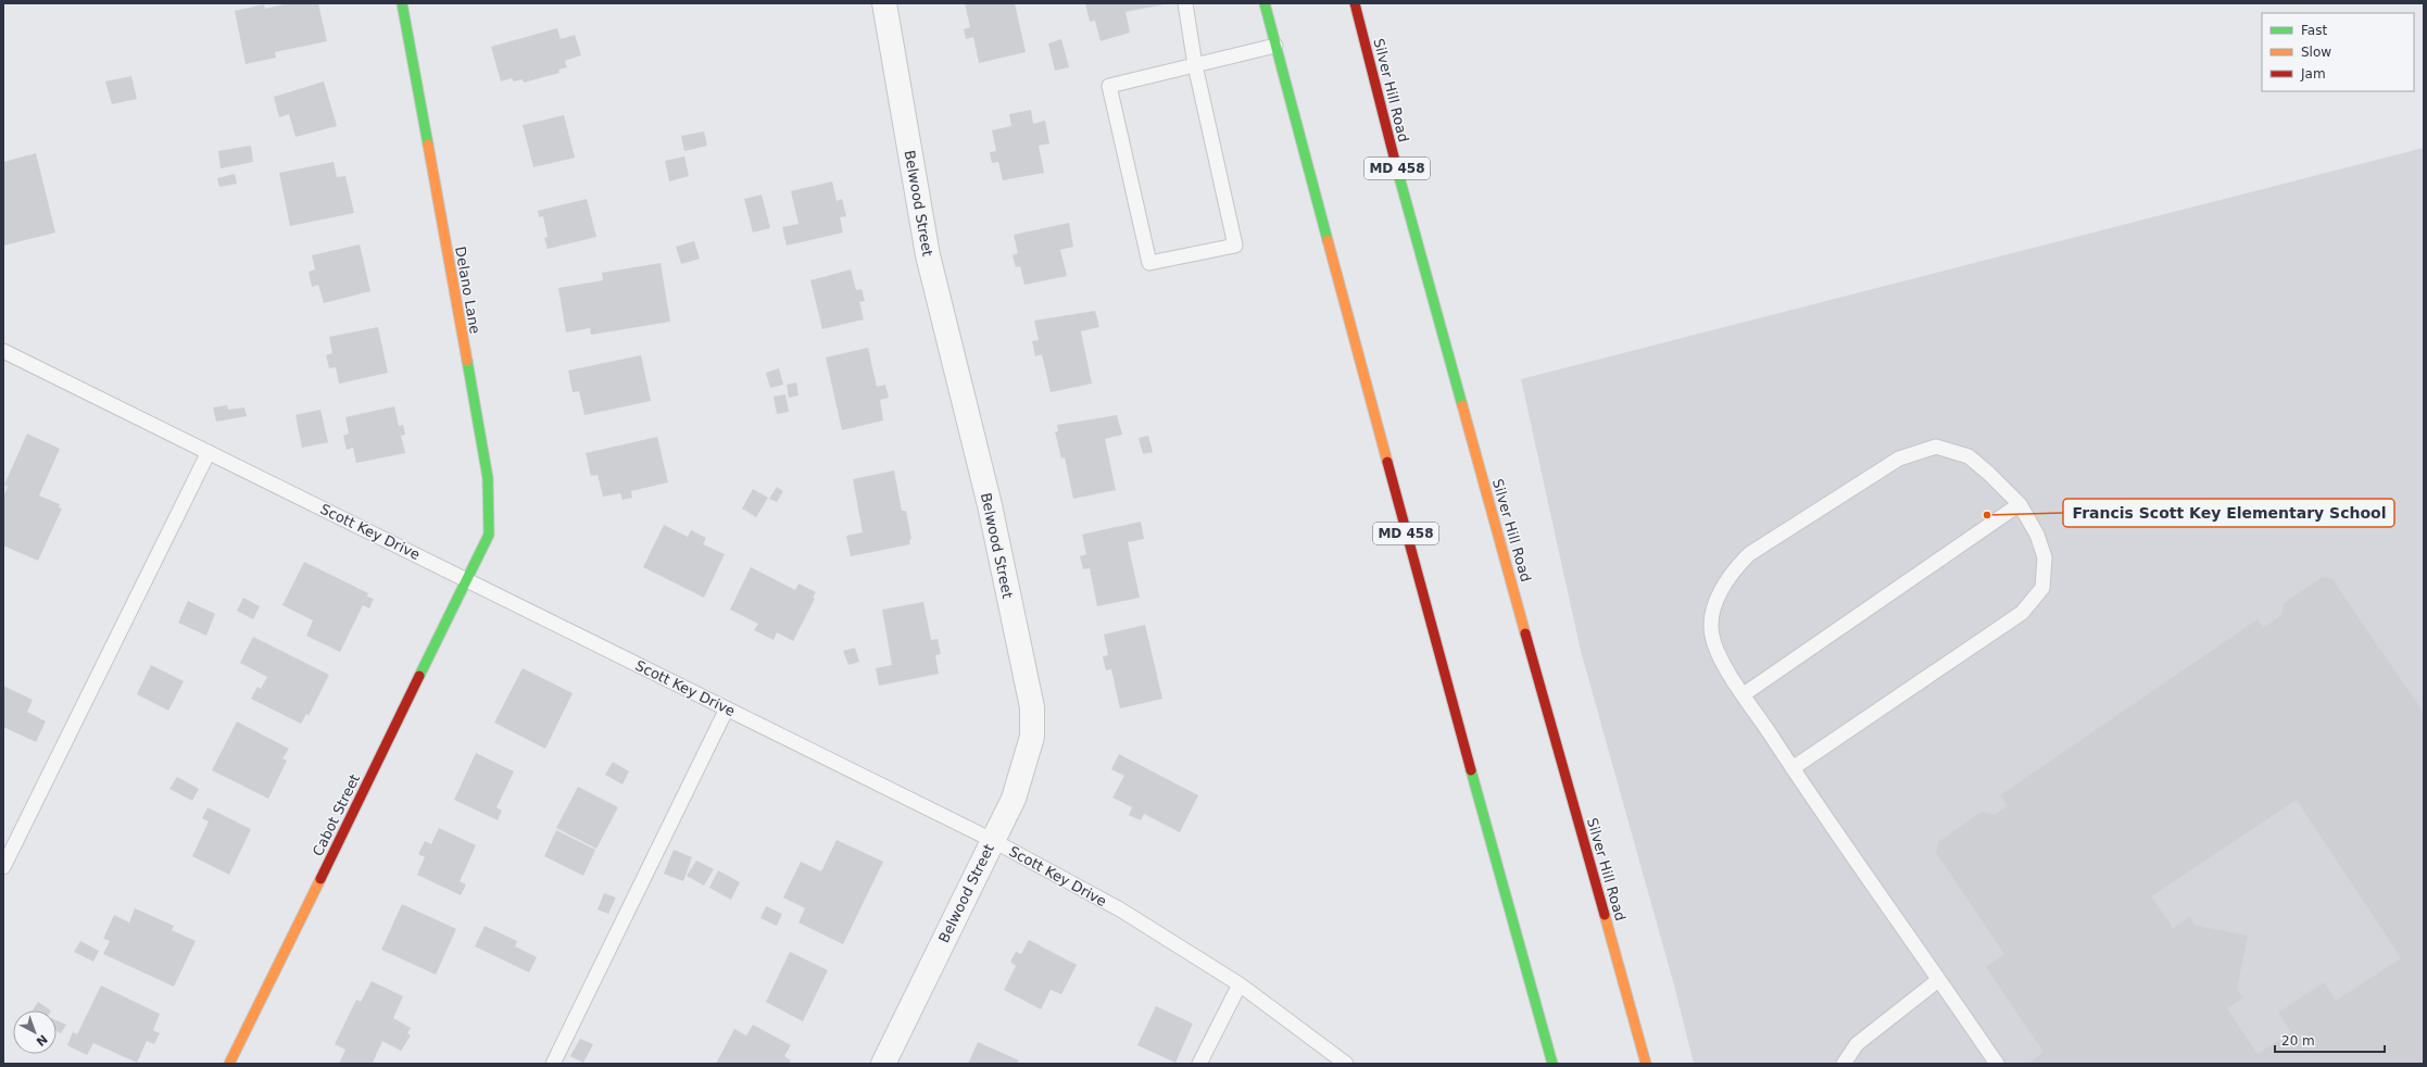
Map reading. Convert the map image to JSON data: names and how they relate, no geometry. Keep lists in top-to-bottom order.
{
  "streets": {
    "main road": [
      "Silver Hill Road",
      "MD 458",
      "Delano Lane",
      "Cabot Street"
    ],
    "street": ["Belwood Street"],
    "lane": ["Scott Key Drive"]
  },
  "crossings": [
    ["Belwood Street", "Scott Key Drive"],
    ["Delano Lane", "Scott Key Drive"],
    ["Delano Lane", "Cabot Street"],
    ["Scott Key Drive", "Cabot Street"]
  ],
  "places": ["Francis Scott Key Elementary School"],
  "legend": ["Fast", "Slow", "Jam"],
  "scale_bar": "20 m",
  "north": "bottom right"
}
